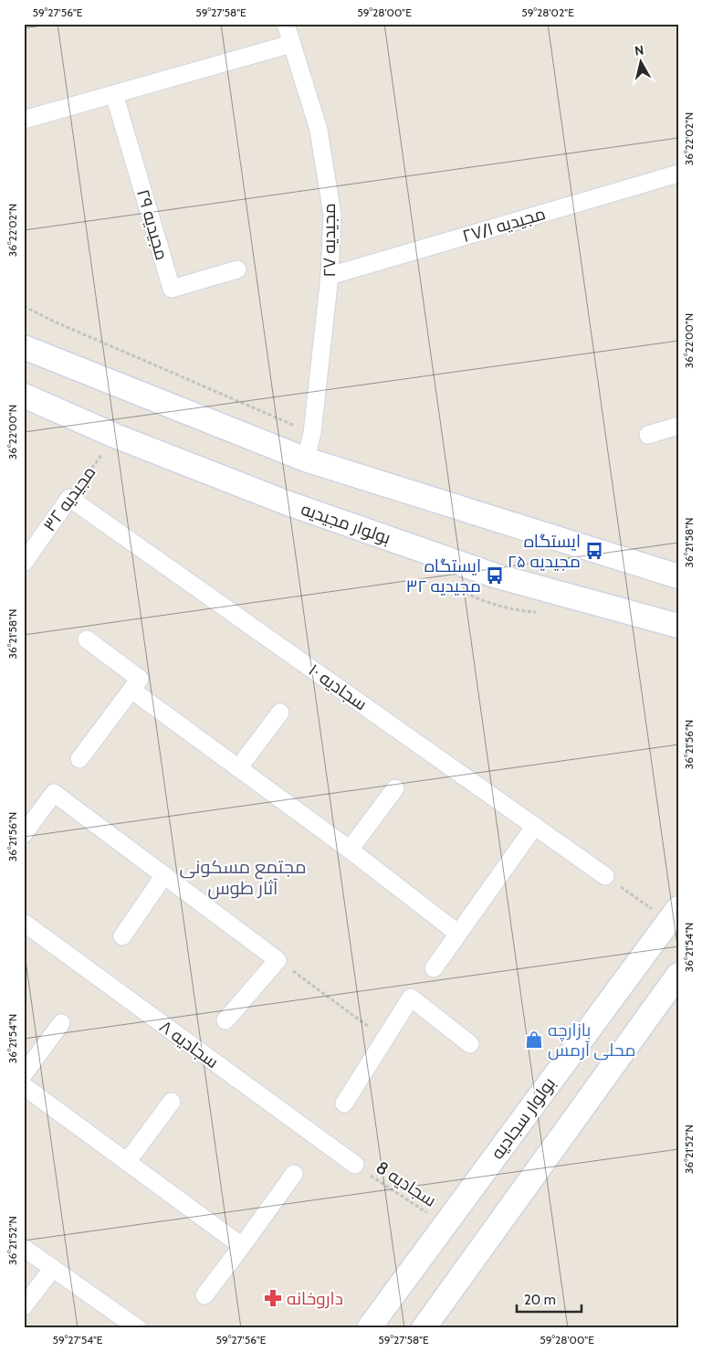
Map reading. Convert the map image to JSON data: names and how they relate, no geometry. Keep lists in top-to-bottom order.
{
  "streets": {
    "main road": ["بولوار مجیدیه", "بولوار سجادیه"],
    "street": [
      "مجیدیه ۲۹",
      "مجیدیه ۲۷/۱",
      "مجیدیه ۲۷",
      "مجیدیه ۳۲",
      "سجادیه ۱۰",
      "سجادیه ۸"
    ],
    "path": ["سجادیه 8"]
  },
  "crossings": [
    ["مجیدیه ۲۷/۱", "مجیدیه ۲۷"],
    ["مجیدیه ۳۲", "بولوار مجیدیه"],
    ["مجیدیه ۳۲", "سجادیه ۱۰"],
    ["سجادیه ۸", "سجادیه 8"],
    ["بولوار سجادیه", "سجادیه 8"]
  ],
  "districts": ["مجتمع مسکونی آثار طوس"],
  "places": {
    "bus stop": ["ایستگاه مجیدیه ۲۵", "ایستگاه مجیدیه ۳۲"],
    "shop": ["بازارچه محلی آرمس"],
    "pharmacy": ["داروخانه"]
  },
  "scale_bar": "20 m",
  "north": "top",
  "coordinates": [
    "59°27'56\"E",
    "59°27'58\"E",
    "59°28'00\"E",
    "59°28'02\"E",
    "36°22'02\"N",
    "36°22'00\"N",
    "36°21'58\"N",
    "36°21'56\"N",
    "36°21'54\"N",
    "36°21'52\"N",
    "59°27'54\"E"
  ]
}
